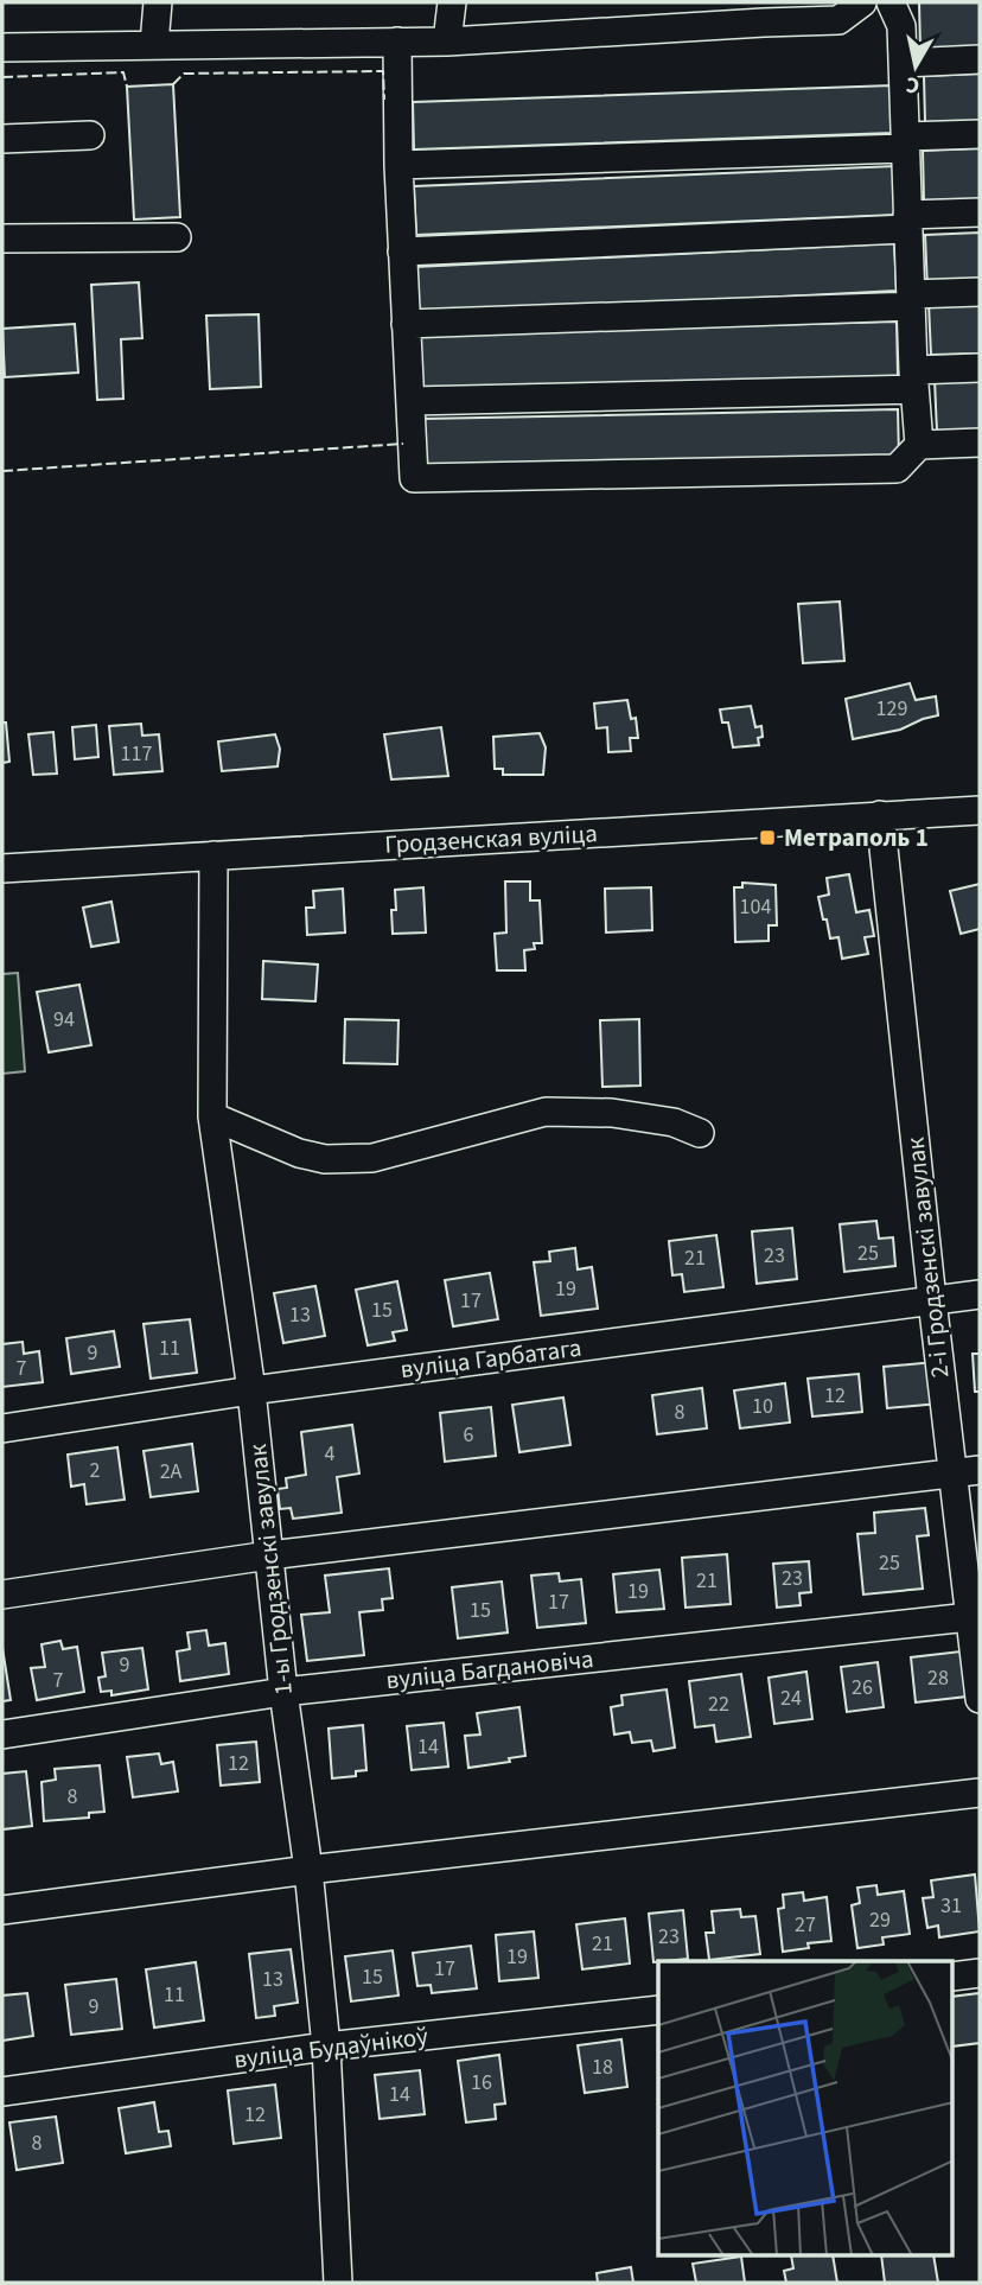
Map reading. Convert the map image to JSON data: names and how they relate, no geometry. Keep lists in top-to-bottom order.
{
  "streets": {
    "street": [
      "Гродзенская вуліца",
      "2-і Гродзенскі завулак",
      "вуліца Гарбатага",
      "1-ы Гродзенскі завулак",
      "вуліца Багдановіча",
      "вуліца Будаўнікоў"
    ]
  },
  "crossings": [
    ["Гродзенская вуліца", "2-і Гродзенскі завулак"],
    ["Гродзенская вуліца", "1-ы Гродзенскі завулак"],
    ["2-і Гродзенскі завулак", "вуліца Гарбатага"],
    ["2-і Гродзенскі завулак", "вуліца Багдановіча"],
    ["вуліца Гарбатага", "1-ы Гродзенскі завулак"],
    ["1-ы Гродзенскі завулак", "вуліца Багдановіча"],
    ["1-ы Гродзенскі завулак", "вуліца Будаўнікоў"]
  ],
  "places": {
    "transit": ["Метраполь 1"]
  },
  "house_numbers": [
    "129",
    "117",
    "104",
    "94",
    "25",
    "23",
    "21",
    "19",
    "17",
    "15",
    "13",
    "11",
    "9",
    "7",
    "12",
    "10",
    "8",
    "6",
    "4",
    "2",
    "2А",
    "25",
    "23",
    "21",
    "19",
    "17",
    "15",
    "9",
    "28",
    "7",
    "26",
    "24",
    "22",
    "14",
    "12",
    "8",
    "31",
    "29",
    "27",
    "23",
    "21",
    "19",
    "17",
    "15",
    "13",
    "11",
    "9",
    "18",
    "16",
    "14",
    "12",
    "8"
  ],
  "north": "bottom"
}
